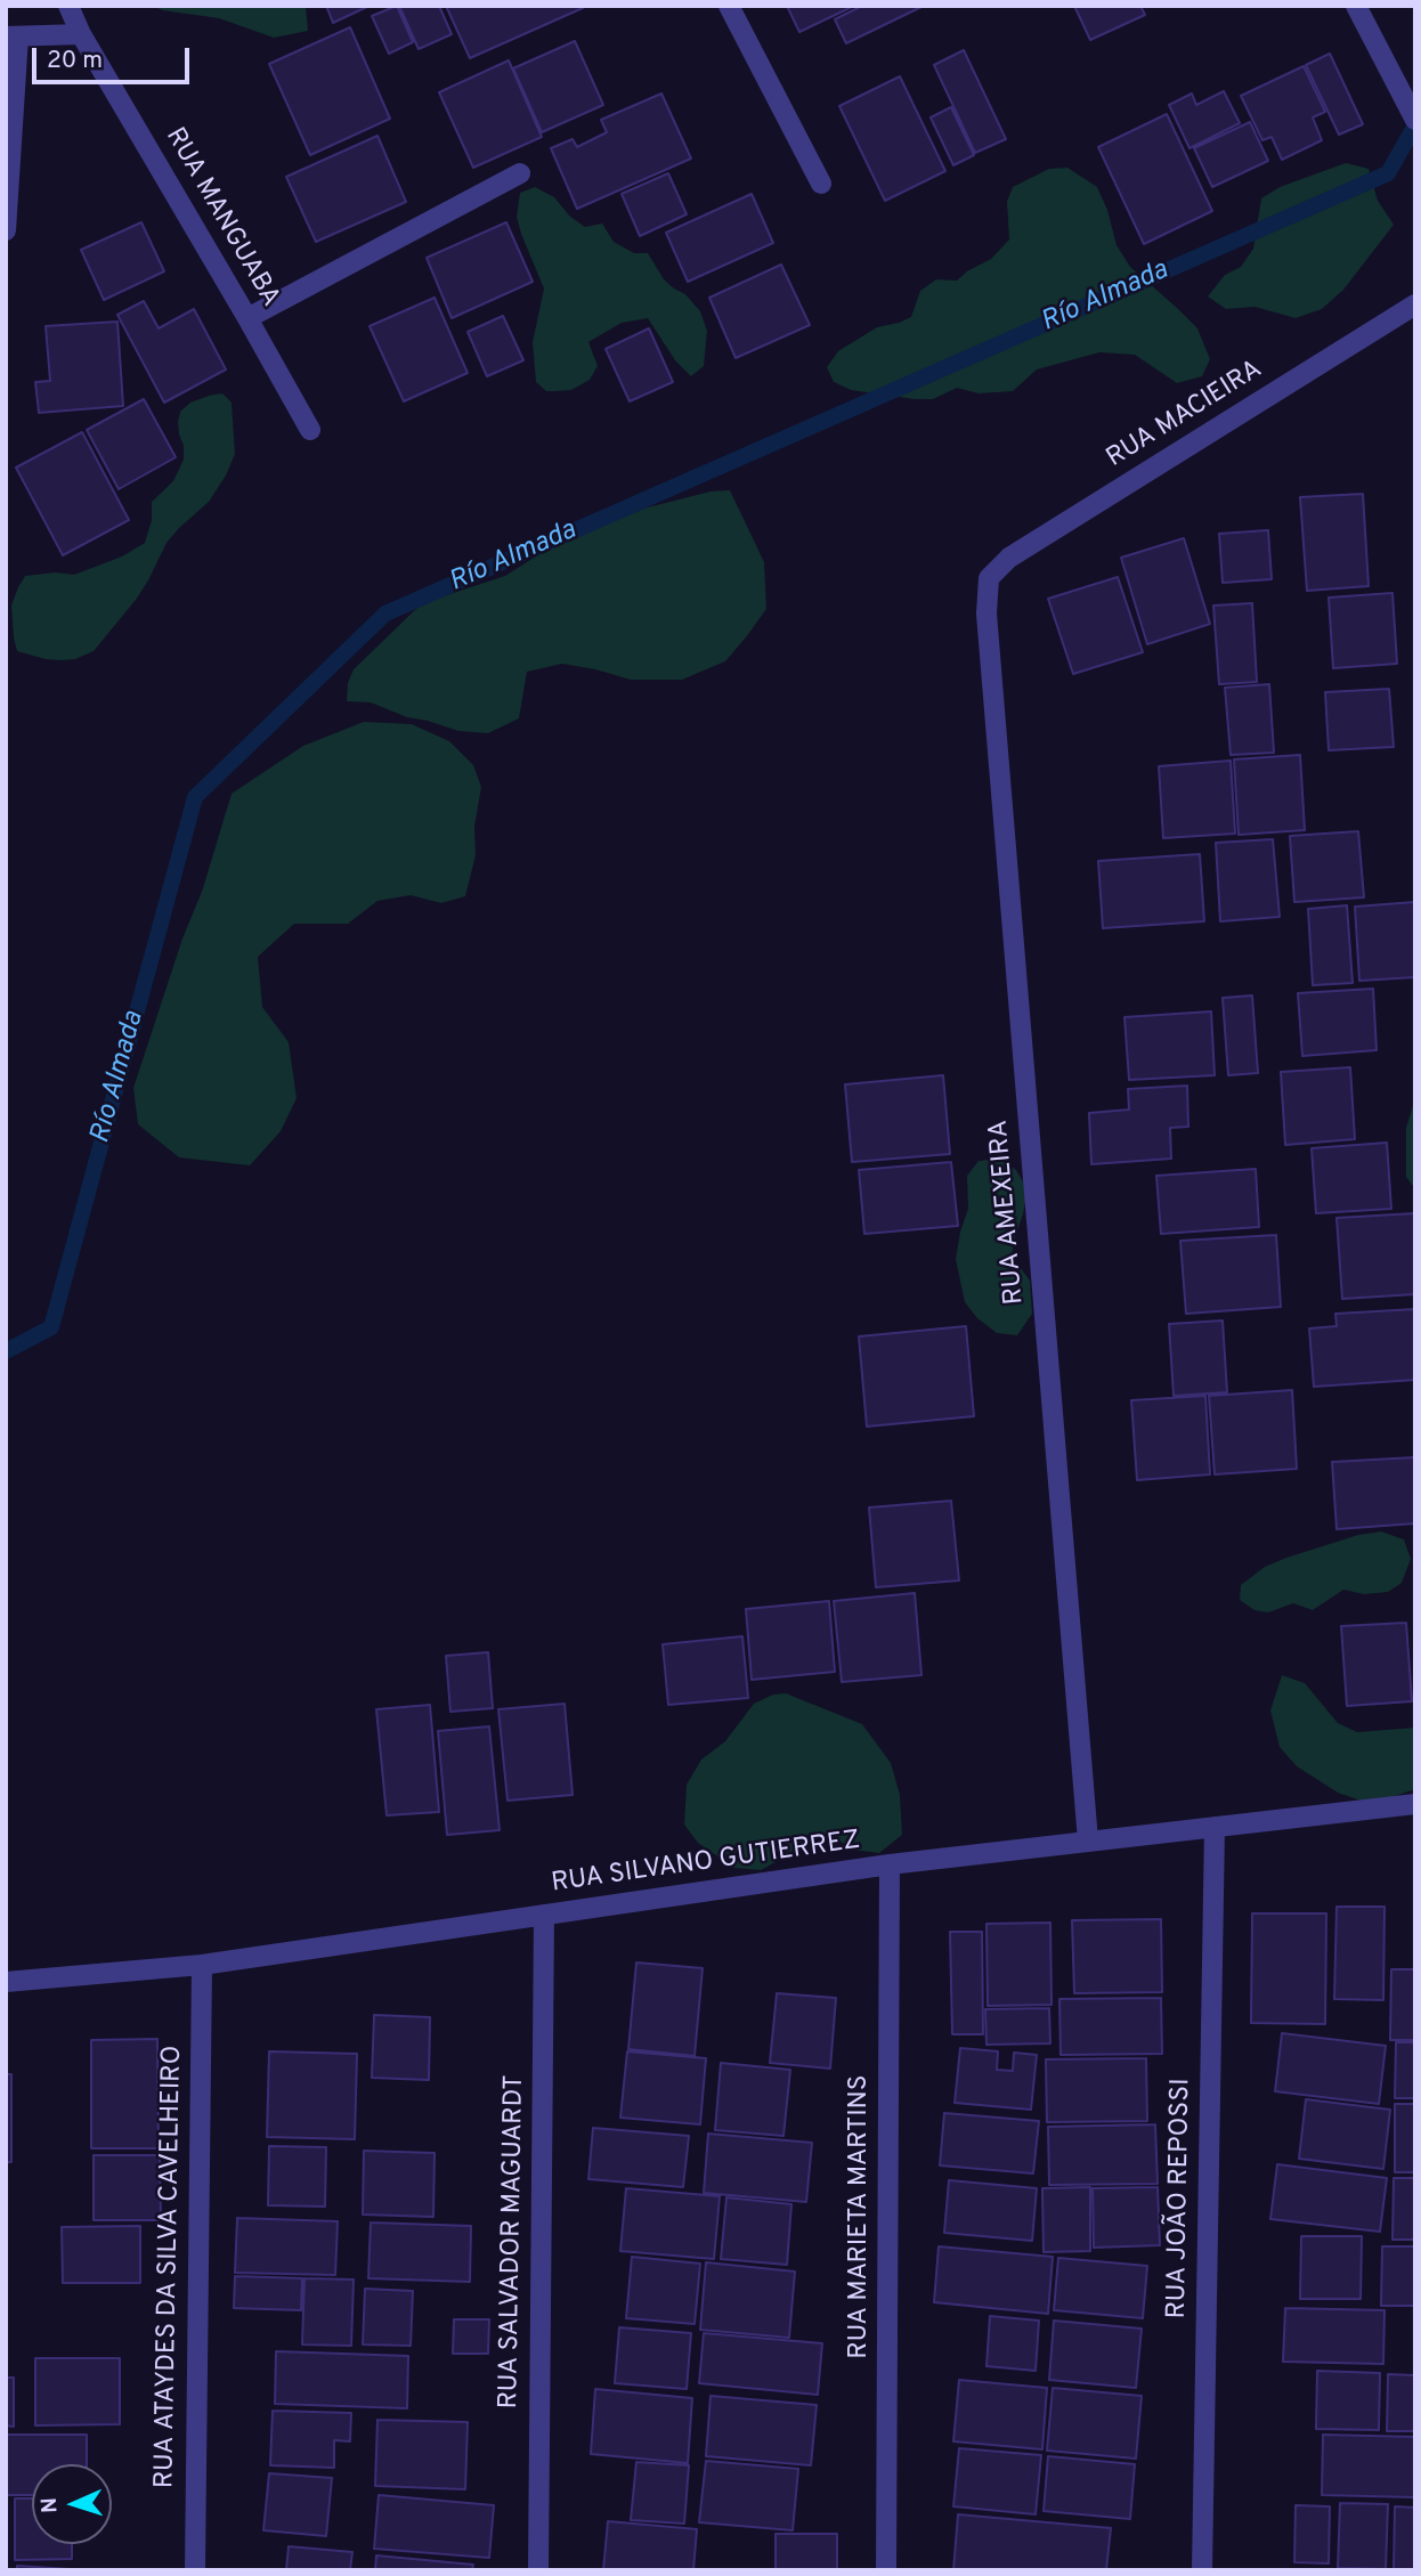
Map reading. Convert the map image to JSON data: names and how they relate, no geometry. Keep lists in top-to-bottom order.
{
  "streets": {
    "street": [
      "RUA MANGUABA",
      "RUA MACIEIRA",
      "RUA AMEXEIRA",
      "RUA SILVANO GUTIERREZ",
      "RUA JOÃO REPOSSI",
      "RUA MARIETA MARTINS",
      "RUA SALVADOR MAGUARDT",
      "RUA ATAYDES DA SILVA CAVELHEIRO"
    ]
  },
  "crossings": [
    ["RUA MACIEIRA", "RUA AMEXEIRA"],
    ["RUA AMEXEIRA", "RUA SILVANO GUTIERREZ"],
    ["RUA SILVANO GUTIERREZ", "RUA JOÃO REPOSSI"],
    ["RUA SILVANO GUTIERREZ", "RUA MARIETA MARTINS"],
    ["RUA SILVANO GUTIERREZ", "RUA SALVADOR MAGUARDT"],
    ["RUA SILVANO GUTIERREZ", "RUA ATAYDES DA SILVA CAVELHEIRO"]
  ],
  "water": ["Río Almada"],
  "scale_bar": "20 m",
  "north": "left"
}
